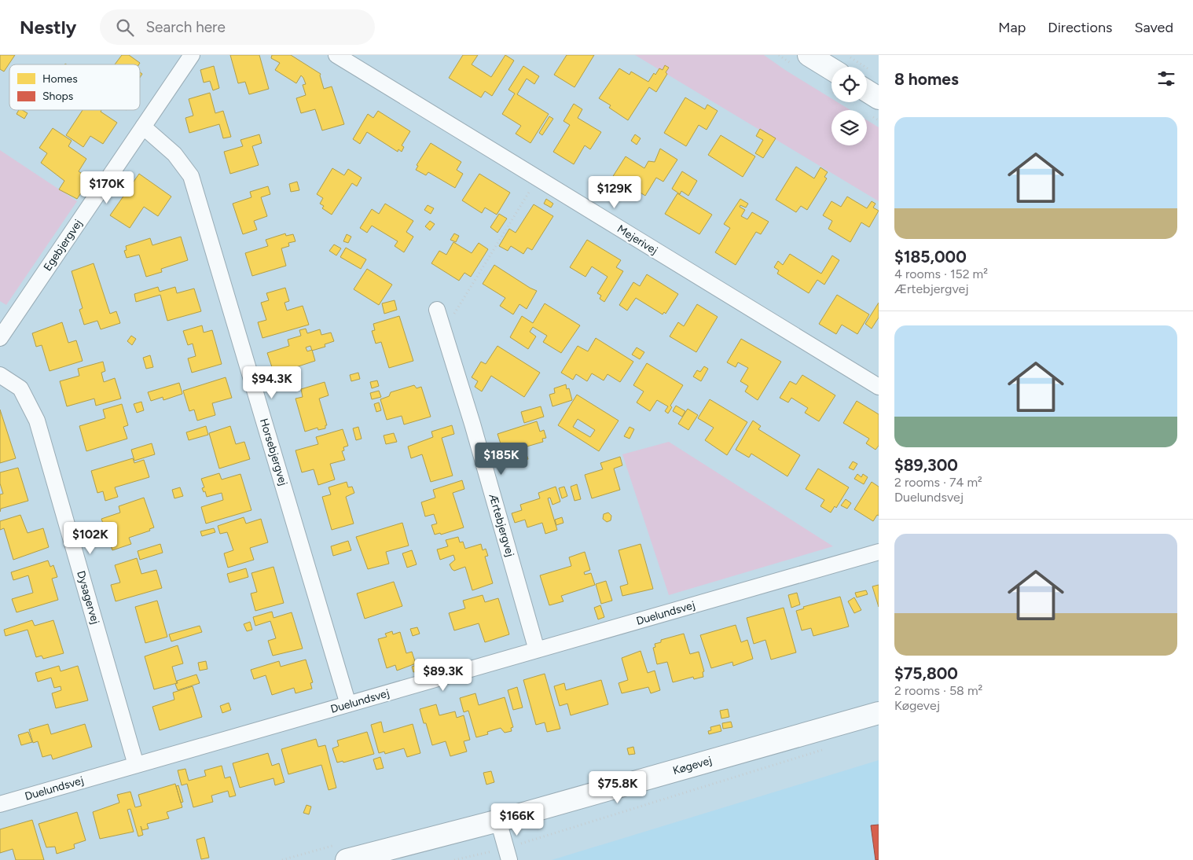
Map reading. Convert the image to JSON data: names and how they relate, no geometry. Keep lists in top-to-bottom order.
{
  "streets": {
    "street": [
      "Mejerivej",
      "Egebjergvej",
      "Horsebjergvej",
      "Ærtebjergvej",
      "Dysagervej",
      "Duelundsvej",
      "Køgevej"
    ]
  },
  "crossings": [
    ["Egebjergvej", "Horsebjergvej"],
    ["Horsebjergvej", "Duelundsvej"],
    ["Ærtebjergvej", "Duelundsvej"],
    ["Dysagervej", "Duelundsvej"]
  ],
  "legend": ["Homes", "Shops"],
  "page": {
    "header": "Nestly",
    "search": "Search here",
    "nav": ["Map", "Directions", "Saved"],
    "heading": "8 homes",
    "list": [
      {
        "name": "$185,000",
        "note": "4 rooms · 152 m² · Ærtebjergvej"
      },
      {
        "name": "$89,300",
        "note": "2 rooms · 74 m² · Duelundsvej"
      },
      {
        "name": "$75,800",
        "note": "2 rooms · 58 m² · Køgevej"
      }
    ],
    "price": [
      "$170K",
      "$129K",
      "$94.3K",
      "$185K",
      "$102K",
      "$89.3K",
      "$75.8K",
      "$166K"
    ]
  }
}
